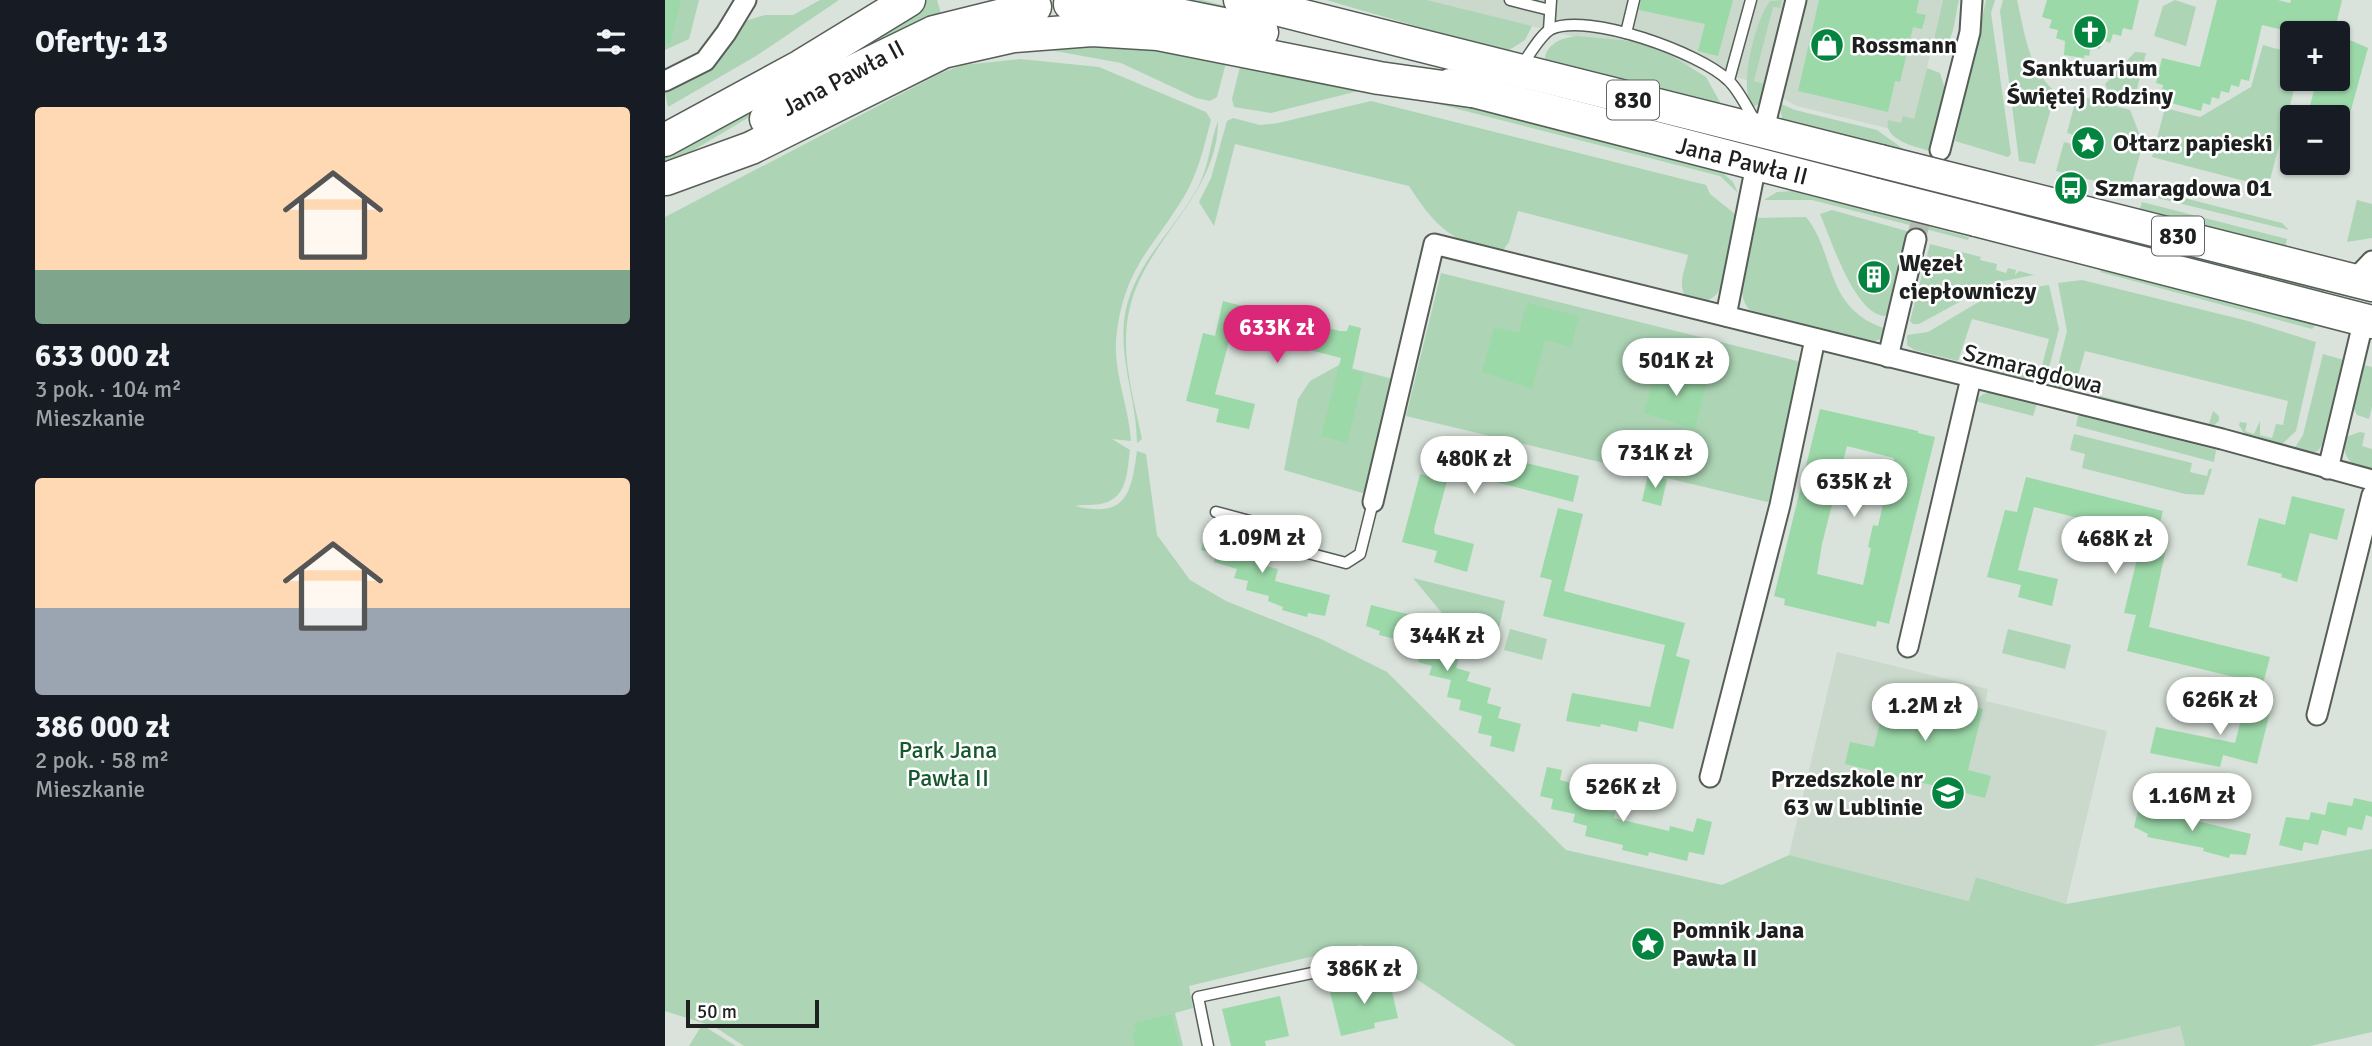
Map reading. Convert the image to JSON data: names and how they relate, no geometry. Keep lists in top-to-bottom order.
{
  "streets": {
    "main road": ["Jana Pawła II", "830"],
    "street": ["Szmaragdowa"]
  },
  "crossings": [
    ["Jana Pawła II", "830"]
  ],
  "parks": ["Park Jana Pawła II"],
  "places": {
    "church": ["Sanktuarium Świętej Rodziny"],
    "shop": ["Rossmann"],
    "place": ["Ołtarz papieski", "Pomnik Jana Pawła II"],
    "bus stop": ["Szmaragdowa 01"],
    "building": ["Węzeł ciepłowniczy"],
    "school or university": ["Przedszkole nr 63 w Lublinie"]
  },
  "scale_bar": "50 m",
  "page": {
    "heading": "Oferty: 13",
    "map_buttons": ["+", "−"],
    "list": [
      {
        "name": "633 000 zł",
        "note": "3 pok. · 104 m² · Mieszkanie"
      },
      {
        "name": "386 000 zł",
        "note": "2 pok. · 58 m² · Mieszkanie"
      }
    ],
    "price": [
      "633K zł",
      "501K zł",
      "731K zł",
      "480K zł",
      "635K zł",
      "1.09M zł",
      "468K zł",
      "344K zł",
      "626K zł",
      "1.2M zł",
      "526K zł",
      "1.16M zł",
      "386K zł"
    ],
    "scale": "50 m"
  }
}
